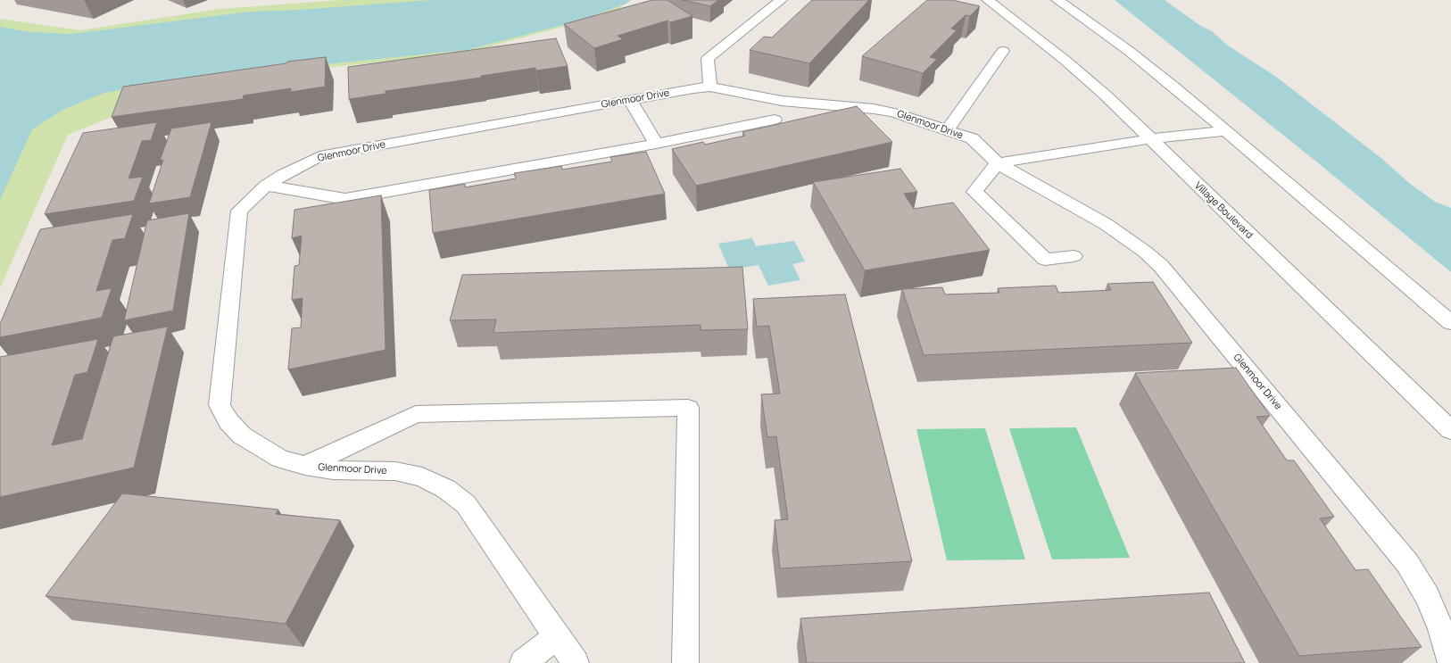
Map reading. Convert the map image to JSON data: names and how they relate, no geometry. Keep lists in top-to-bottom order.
{
  "streets": {
    "street": ["Glenmoor Drive", "Village Boulevard"]
  }
}
